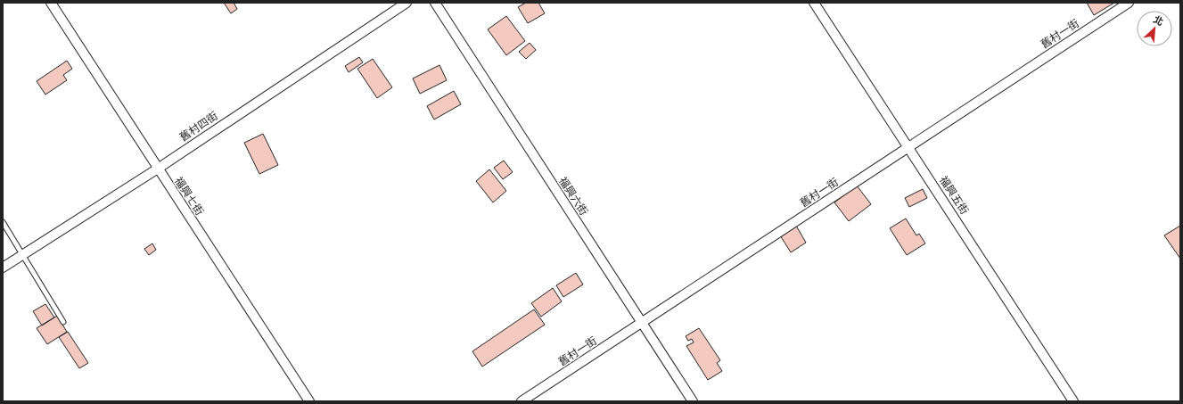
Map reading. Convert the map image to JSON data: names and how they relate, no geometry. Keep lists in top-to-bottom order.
{
  "streets": {
    "street": [
      "舊村一街",
      "舊村四街",
      "福興五街",
      "福興七街",
      "福興六街"
    ]
  },
  "crossings": [
    ["舊村一街", "福興五街"],
    ["舊村一街", "福興六街"],
    ["舊村四街", "福興七街"]
  ],
  "north": "top right"
}
